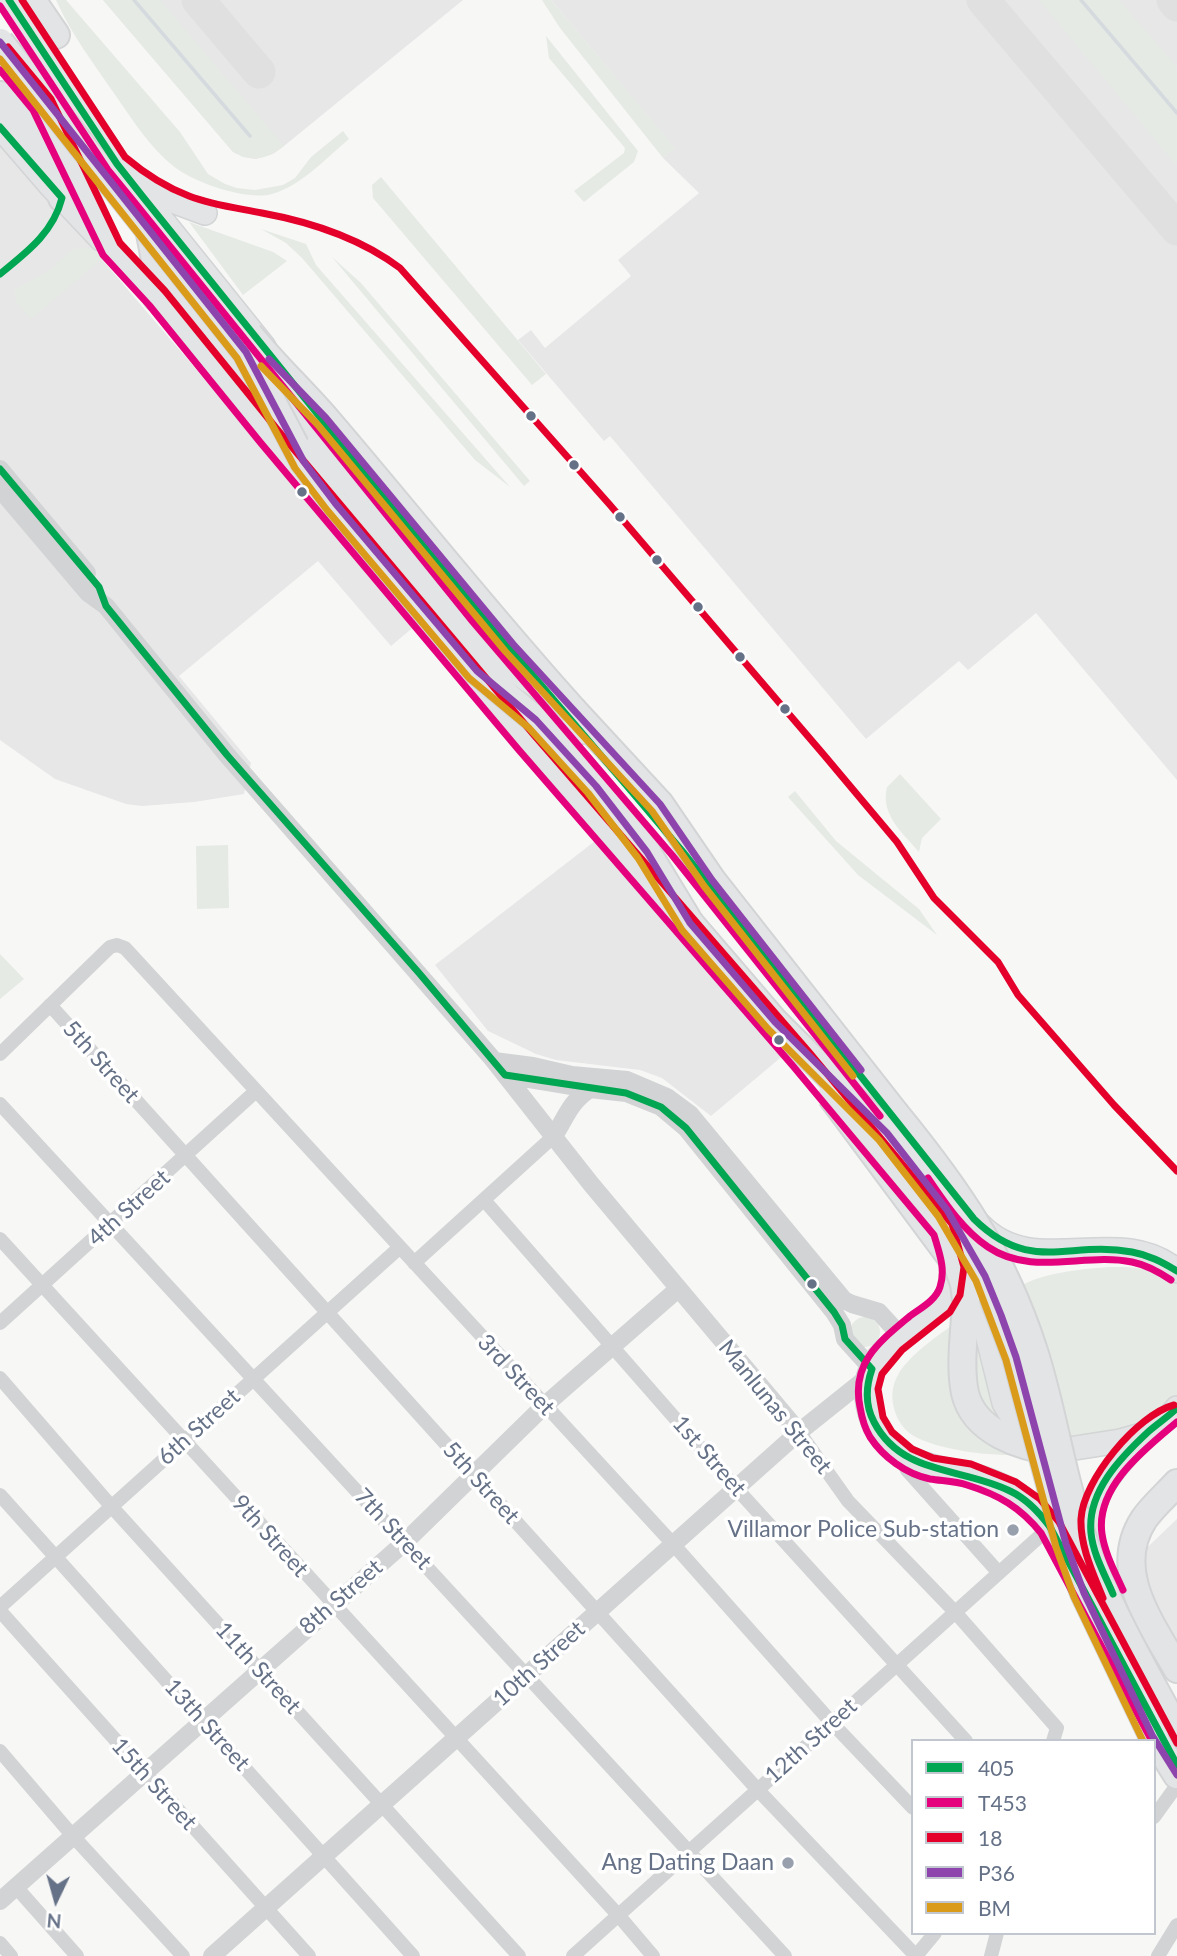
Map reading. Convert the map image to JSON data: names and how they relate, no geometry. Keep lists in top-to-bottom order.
{
  "streets": {
    "street": [
      "5th Street",
      "4th Street",
      "3rd Street",
      "Manlunas Street",
      "6th Street",
      "1st Street",
      "7th Street",
      "9th Street",
      "8th Street",
      "10th Street",
      "11th Street",
      "13th Street",
      "12th Street",
      "15th Street"
    ]
  },
  "crossings": [
    ["5th Street", "4th Street"],
    ["5th Street", "3rd Street"],
    ["5th Street", "6th Street"],
    ["5th Street", "8th Street"],
    ["5th Street", "10th Street"],
    ["5th Street", "12th Street"],
    ["4th Street", "3rd Street"],
    ["4th Street", "7th Street"],
    ["4th Street", "9th Street"],
    ["3rd Street", "6th Street"],
    ["3rd Street", "8th Street"],
    ["3rd Street", "10th Street"],
    ["3rd Street", "12th Street"],
    ["Manlunas Street", "8th Street"],
    ["Manlunas Street", "10th Street"],
    ["Manlunas Street", "12th Street"],
    ["6th Street", "7th Street"],
    ["6th Street", "9th Street"],
    ["6th Street", "11th Street"],
    ["6th Street", "13th Street"],
    ["6th Street", "15th Street"],
    ["1st Street", "8th Street"],
    ["1st Street", "10th Street"],
    ["1st Street", "12th Street"],
    ["7th Street", "8th Street"],
    ["7th Street", "10th Street"],
    ["7th Street", "12th Street"],
    ["9th Street", "8th Street"],
    ["9th Street", "10th Street"],
    ["9th Street", "12th Street"],
    ["8th Street", "11th Street"],
    ["8th Street", "13th Street"],
    ["8th Street", "15th Street"],
    ["10th Street", "11th Street"],
    ["10th Street", "13th Street"],
    ["10th Street", "15th Street"]
  ],
  "places": ["Villamor Police Sub-station", "Ang Dating Daan"],
  "lines": [
    "transit line 405",
    "transit line 18",
    "transit line T453",
    "transit line P36",
    "transit line BM"
  ],
  "legend": [
    "405",
    "T453",
    "18",
    "P36",
    "BM"
  ],
  "north": "bottom"
}
